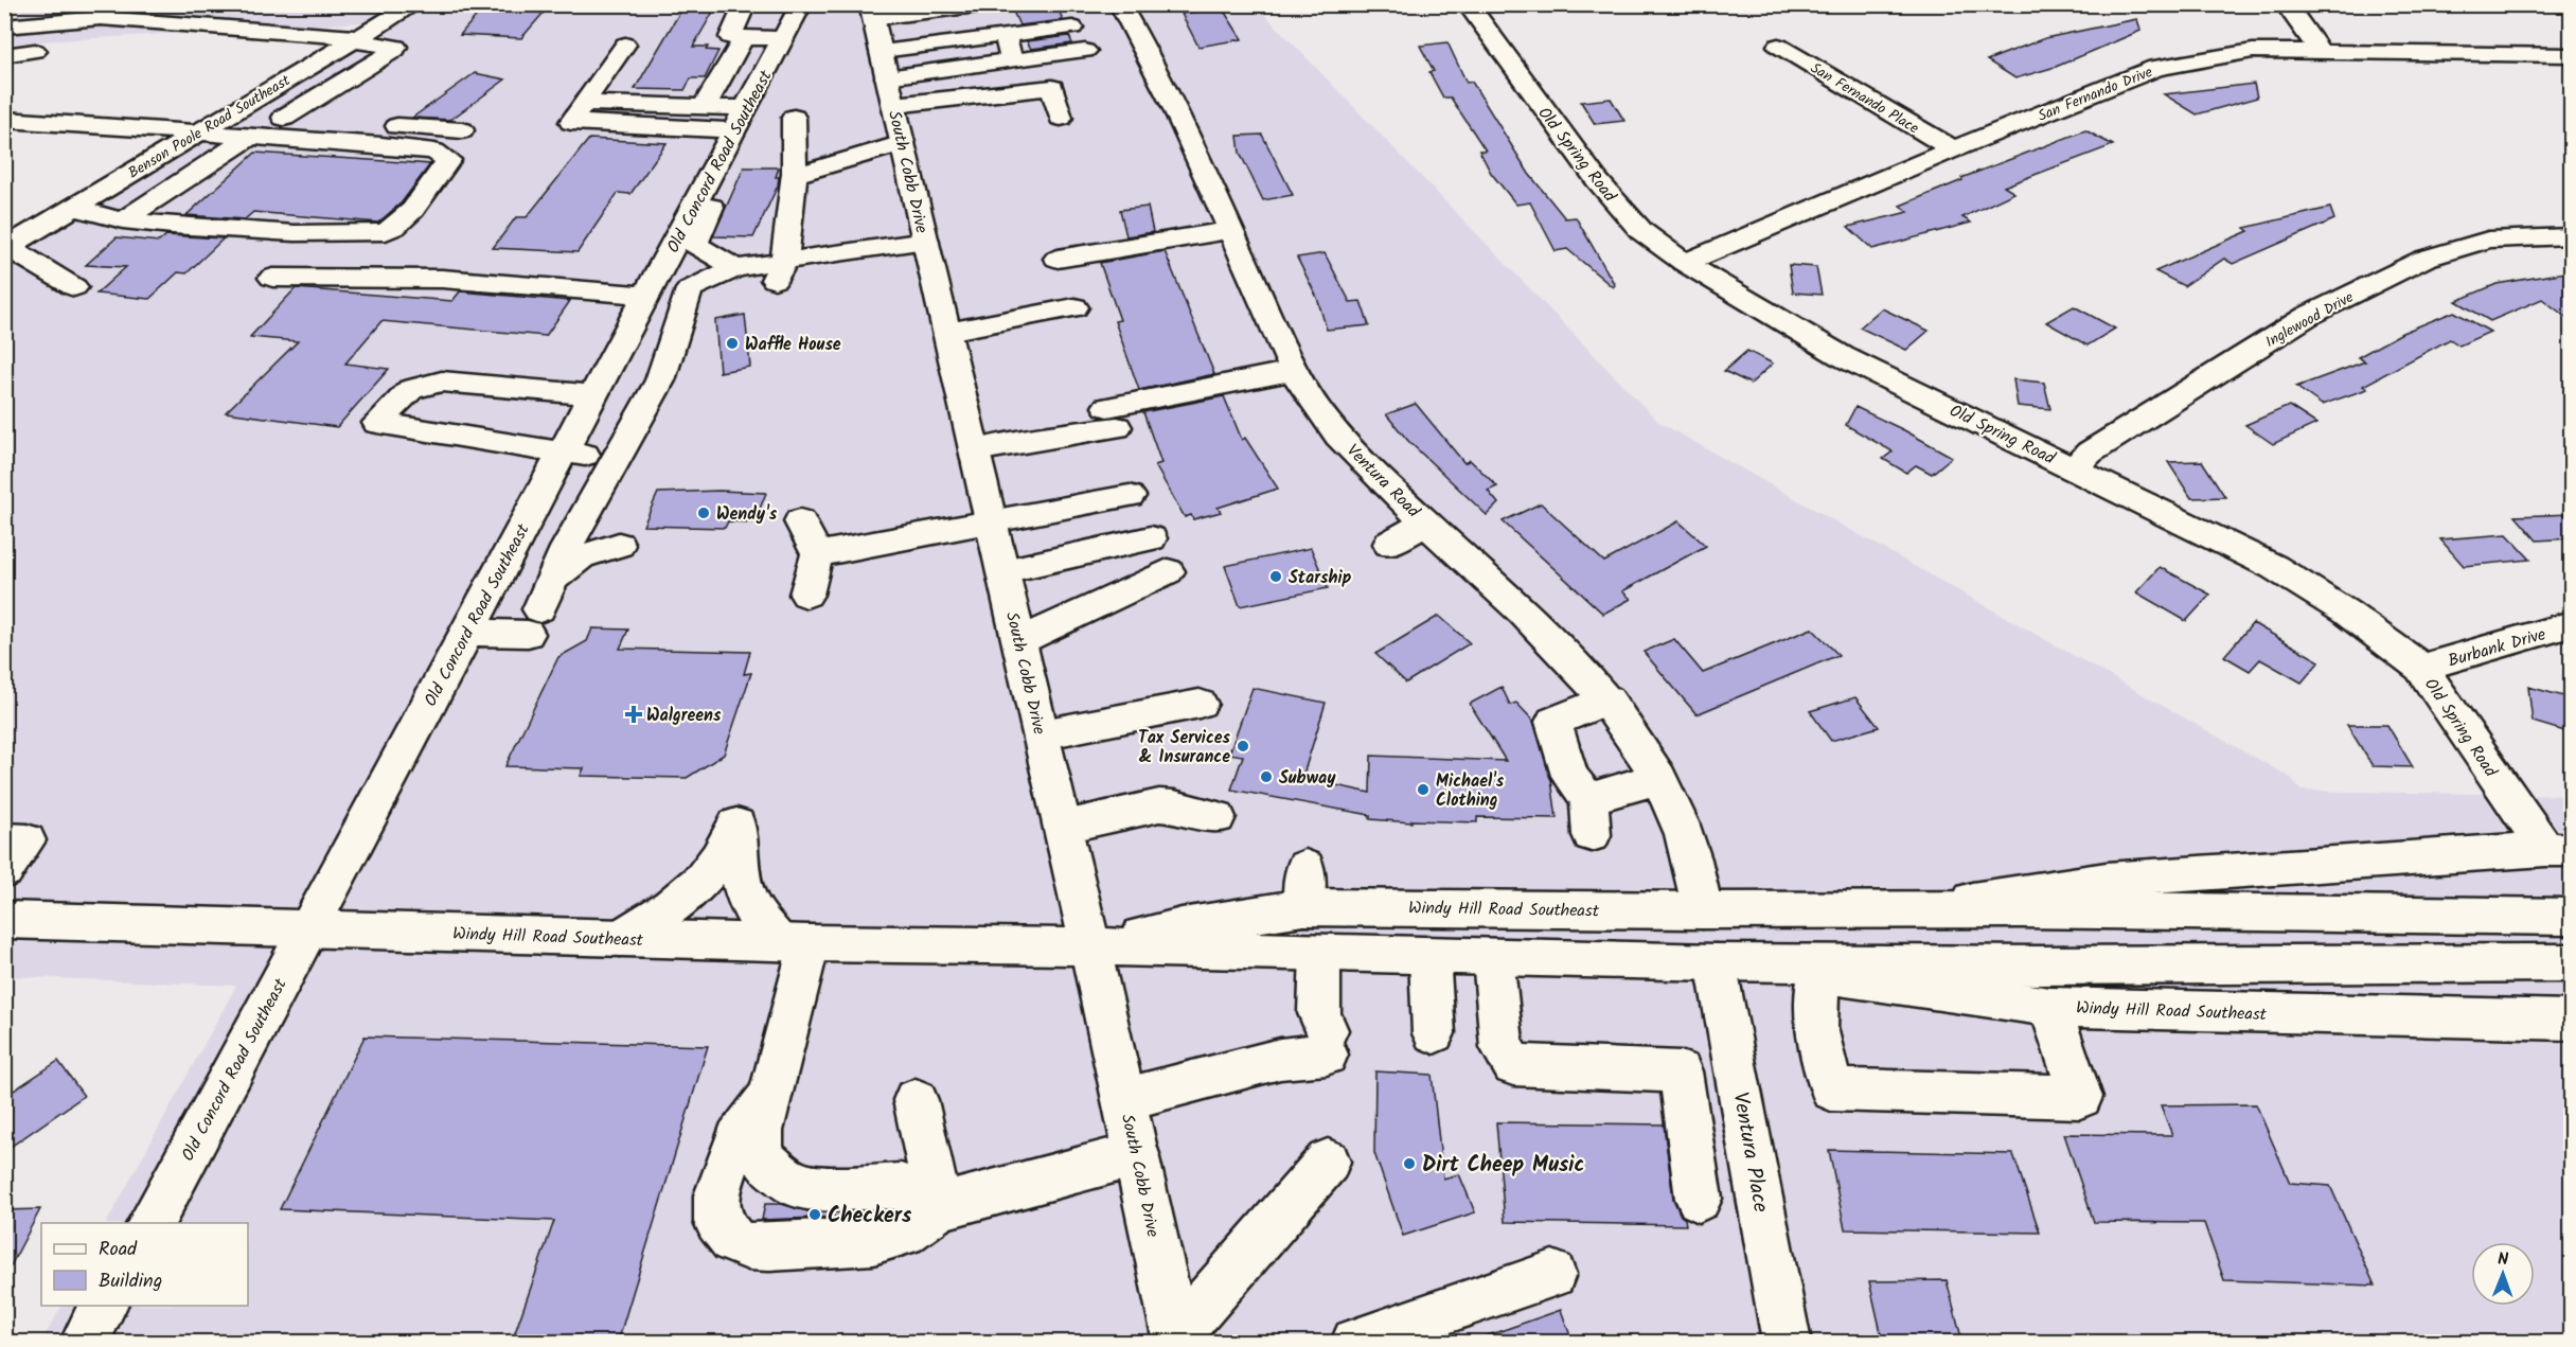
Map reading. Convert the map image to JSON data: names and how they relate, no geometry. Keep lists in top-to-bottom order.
{
  "streets": {
    "street": [
      "San Fernando Drive",
      "San Fernando Place",
      "Benson Poole Road Southeast",
      "Old Spring Road",
      "Old Concord Road Southeast",
      "South Cobb Drive",
      "Inglewood Drive",
      "Ventura Road",
      "Burbank Drive",
      "Windy Hill Road Southeast",
      "Ventura Place"
    ]
  },
  "crossings": [
    ["San Fernando Drive", "San Fernando Place"],
    ["San Fernando Drive", "Old Spring Road"],
    ["Old Spring Road", "Inglewood Drive"],
    ["Old Spring Road", "Burbank Drive"],
    ["Old Spring Road", "Windy Hill Road Southeast"],
    ["Old Concord Road Southeast", "Windy Hill Road Southeast"],
    ["South Cobb Drive", "Windy Hill Road Southeast"],
    ["Ventura Road", "Windy Hill Road Southeast"],
    ["Windy Hill Road Southeast", "Ventura Place"]
  ],
  "places": {
    "other": [
      "Waffle House",
      "Wendy's",
      "Starship",
      "Tax Services & Insurance",
      "Subway",
      "Michael's Clothing",
      "Dirt Cheep Music",
      "Checkers"
    ],
    "health": ["Walgreens"]
  },
  "legend": ["Road", "Building"],
  "north": "top"
}
